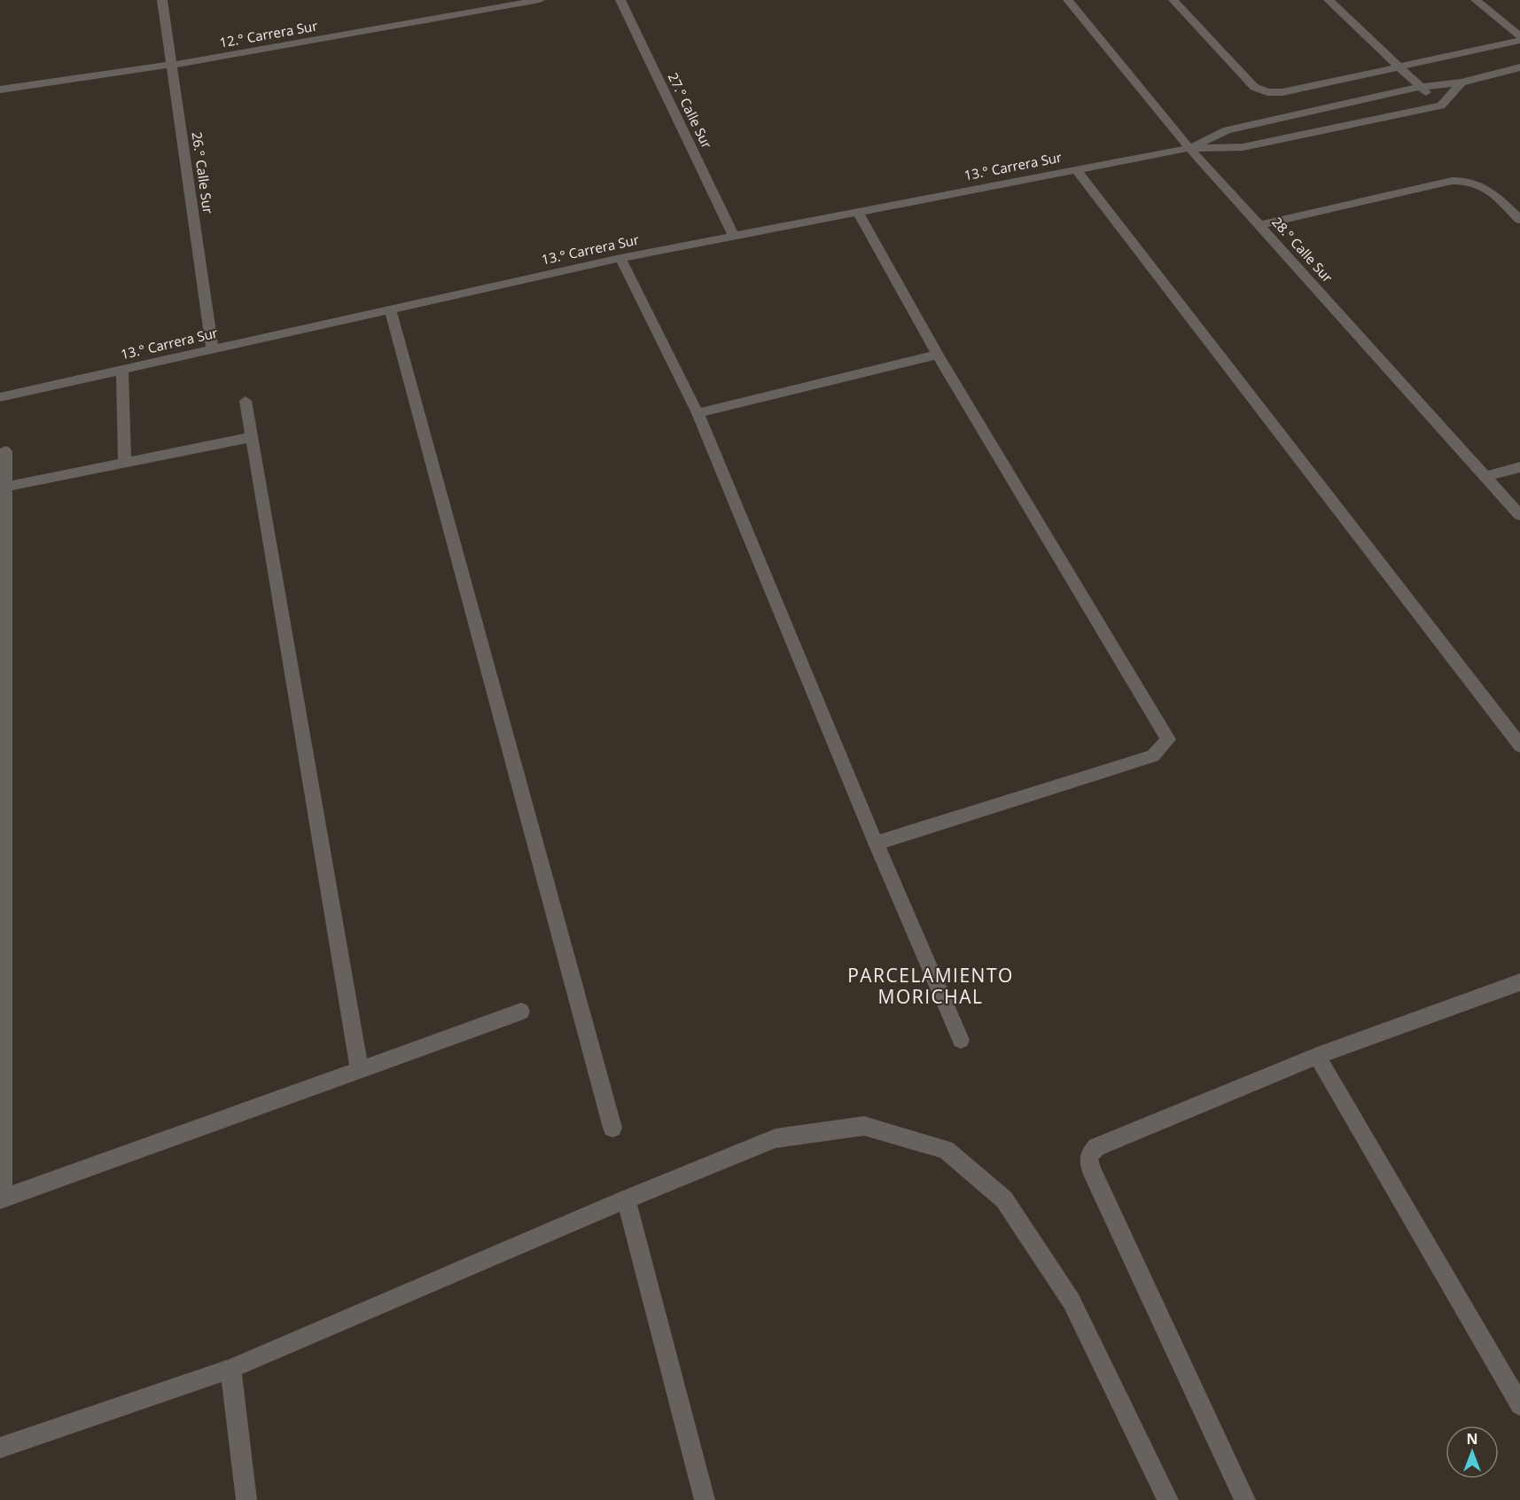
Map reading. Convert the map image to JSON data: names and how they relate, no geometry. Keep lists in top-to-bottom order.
{
  "streets": {
    "street": [
      "12.° Carrera Sur",
      "27.° Calle Sur",
      "13.° Carrera Sur",
      "26.° Calle Sur",
      "28.° Calle Sur"
    ]
  },
  "crossings": [
    ["12.° Carrera Sur", "26.° Calle Sur"],
    ["27.° Calle Sur", "13.° Carrera Sur"],
    ["13.° Carrera Sur", "26.° Calle Sur"],
    ["13.° Carrera Sur", "28.° Calle Sur"]
  ],
  "districts": ["PARCELAMIENTO MORICHAL"],
  "north": "top"
}
